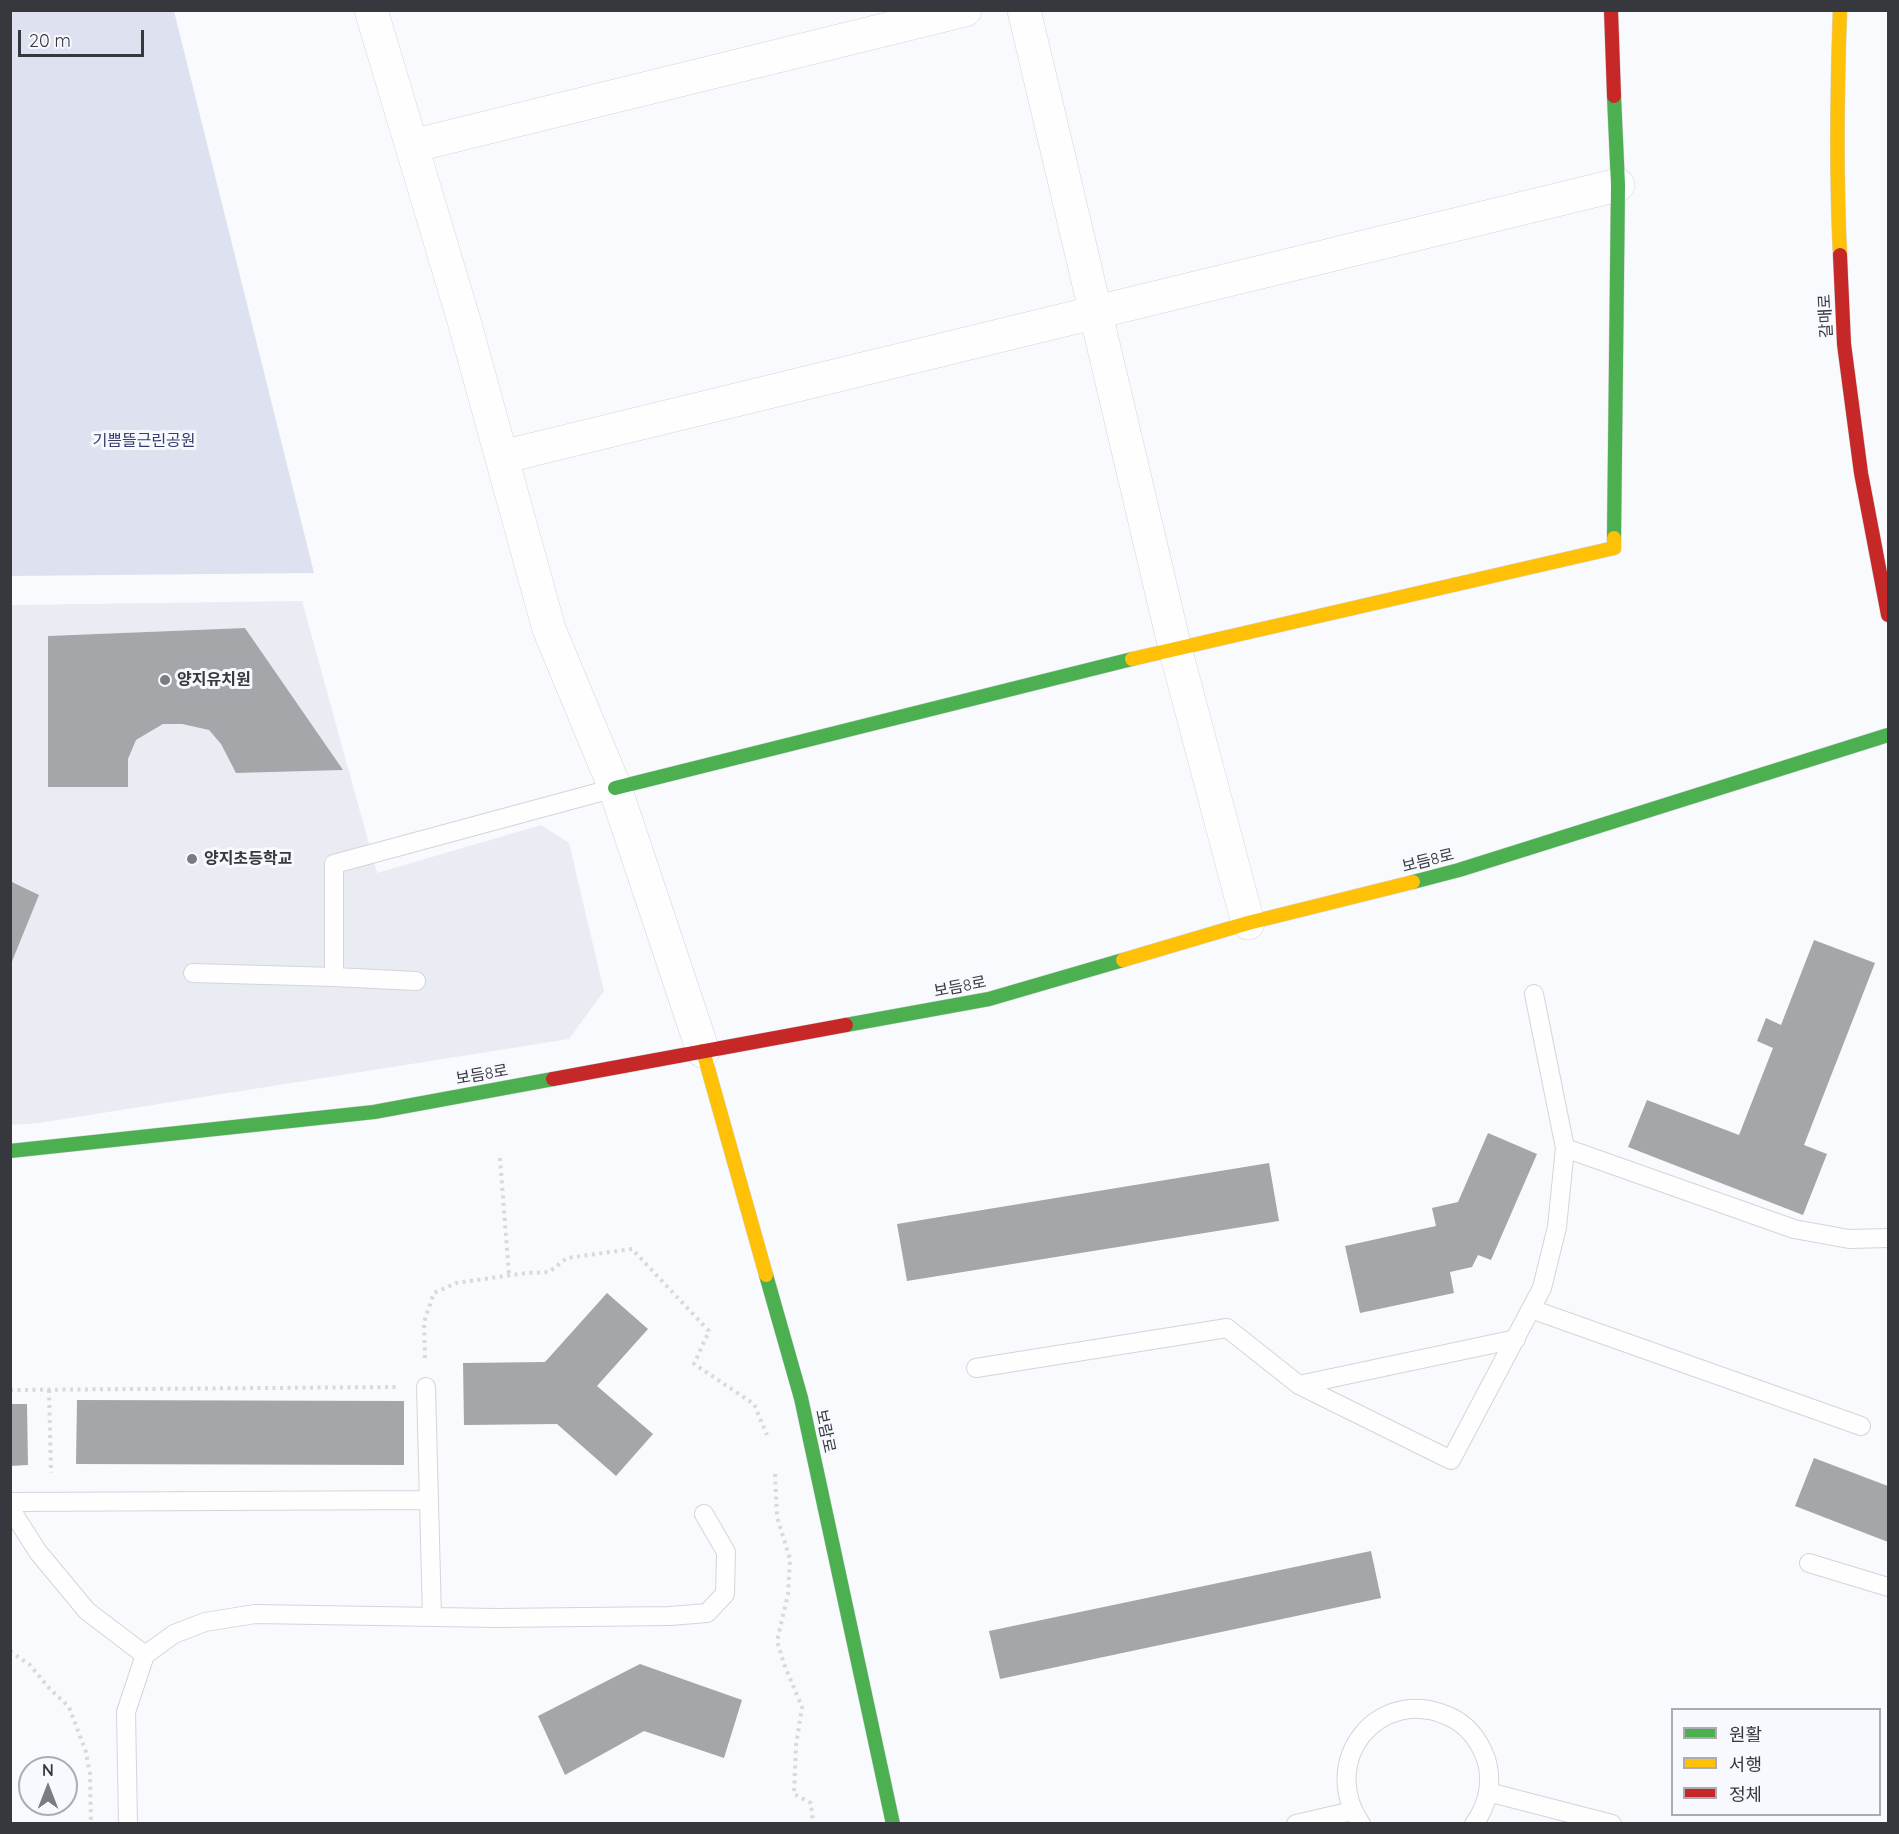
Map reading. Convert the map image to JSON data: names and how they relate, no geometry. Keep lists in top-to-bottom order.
{
  "streets": {
    "street": ["갈매로", "보듬8로", "보람로"]
  },
  "crossings": [
    ["보듬8로", "보람로"]
  ],
  "parks": ["기쁨뜰근린공원"],
  "places": ["양지유치원", "양지초등학교"],
  "legend": ["원활", "서행", "정체"],
  "scale_bar": "20 m",
  "north": "top"
}
